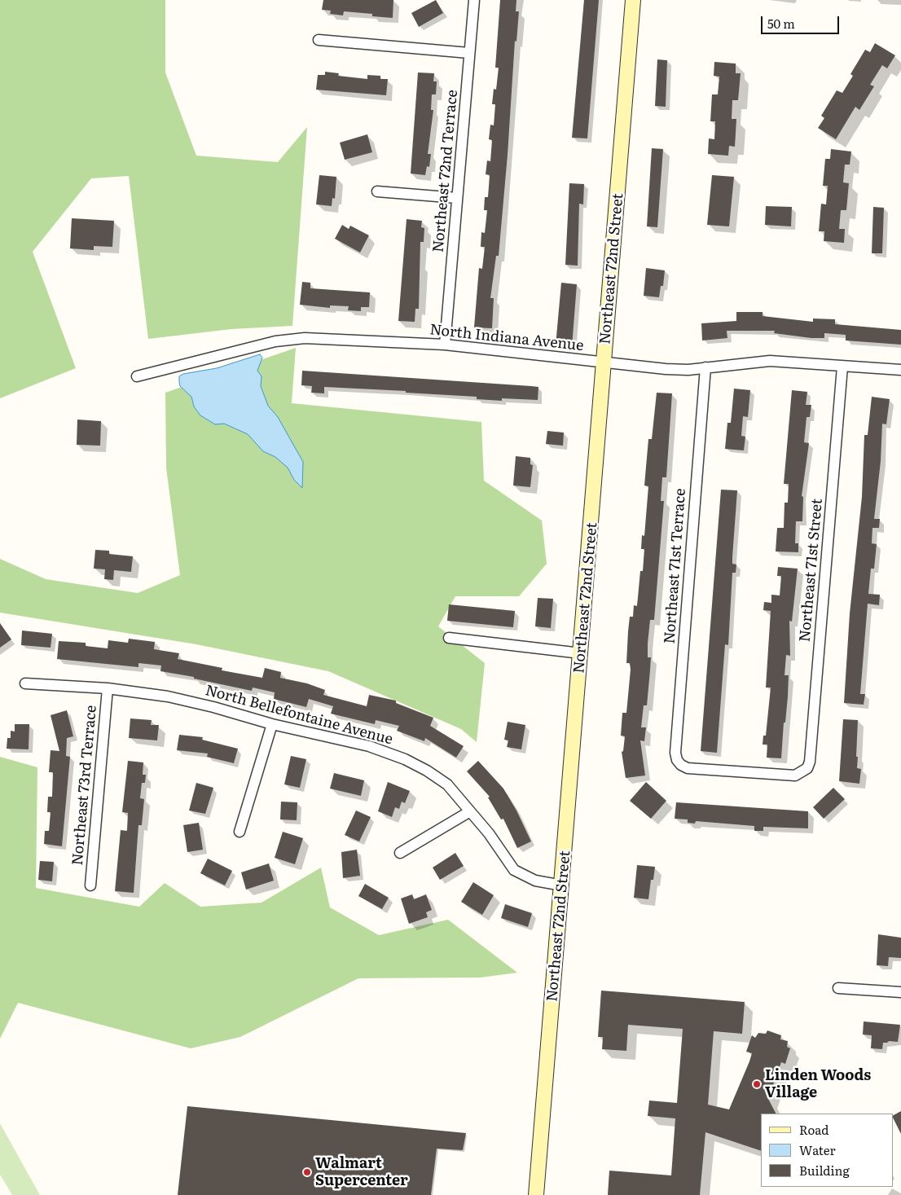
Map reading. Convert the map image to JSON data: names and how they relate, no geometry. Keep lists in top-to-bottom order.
{
  "streets": {
    "main road": ["Northeast 72nd Street"],
    "street": [
      "Northeast 72nd Terrace",
      "North Indiana Avenue",
      "Northeast 71st Terrace",
      "Northeast 71st Street",
      "North Bellefontaine Avenue",
      "Northeast 73rd Terrace"
    ]
  },
  "crossings": [
    ["Northeast 72nd Terrace", "North Indiana Avenue"],
    ["Northeast 72nd Street", "North Indiana Avenue"],
    ["Northeast 72nd Street", "North Bellefontaine Avenue"],
    ["North Indiana Avenue", "Northeast 71st Terrace"],
    ["North Indiana Avenue", "Northeast 71st Street"],
    ["Northeast 71st Terrace", "Northeast 71st Street"],
    ["North Bellefontaine Avenue", "Northeast 73rd Terrace"]
  ],
  "places": ["Linden Woods Village", "Walmart Supercenter"],
  "legend": ["Road", "Water", "Building"],
  "scale_bar": "50 m"
}
